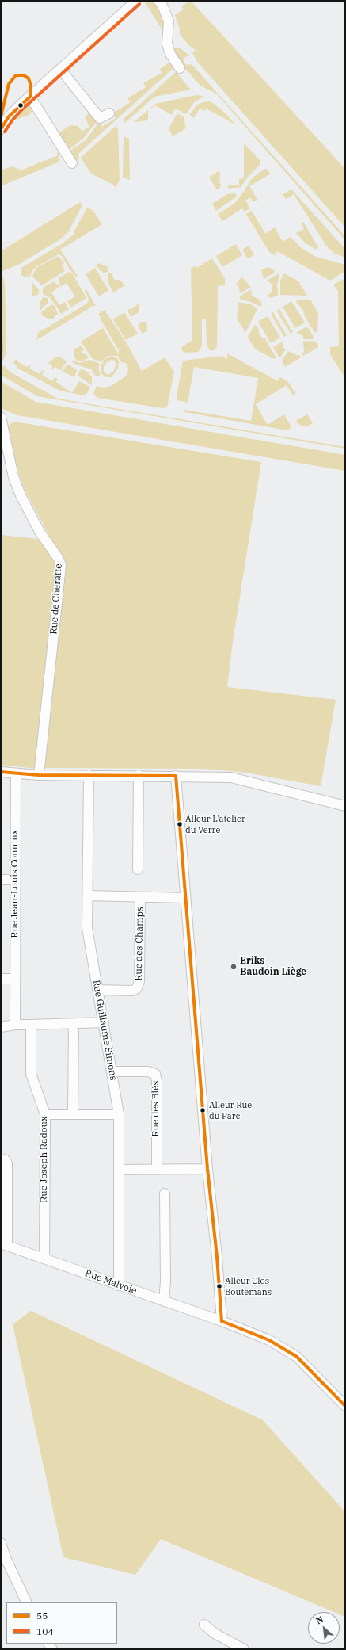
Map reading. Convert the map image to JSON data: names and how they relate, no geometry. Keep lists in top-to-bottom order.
{
  "streets": {
    "street": [
      "Rue de Cheratte",
      "Rue Jean-Louis Conninx",
      "Rue des Champs",
      "Rue Guillaume Simons",
      "Rue des Blés",
      "Rue Joseph Radoux",
      "Rue Malvoie"
    ]
  },
  "crossings": [
    ["Rue des Champs", "Rue Guillaume Simons"],
    ["Rue Guillaume Simons", "Rue des Blés"],
    ["Rue Guillaume Simons", "Rue Malvoie"],
    ["Rue Joseph Radoux", "Rue Malvoie"]
  ],
  "places": [
    "Alleur L'atelier du Verre",
    "Eriks Baudoin Liège",
    "Alleur Rue du Parc",
    "Alleur Clos Boutemans"
  ],
  "lines": ["transit line 104", "transit line 55"],
  "legend": ["55", "104"],
  "north": "top left"
}
